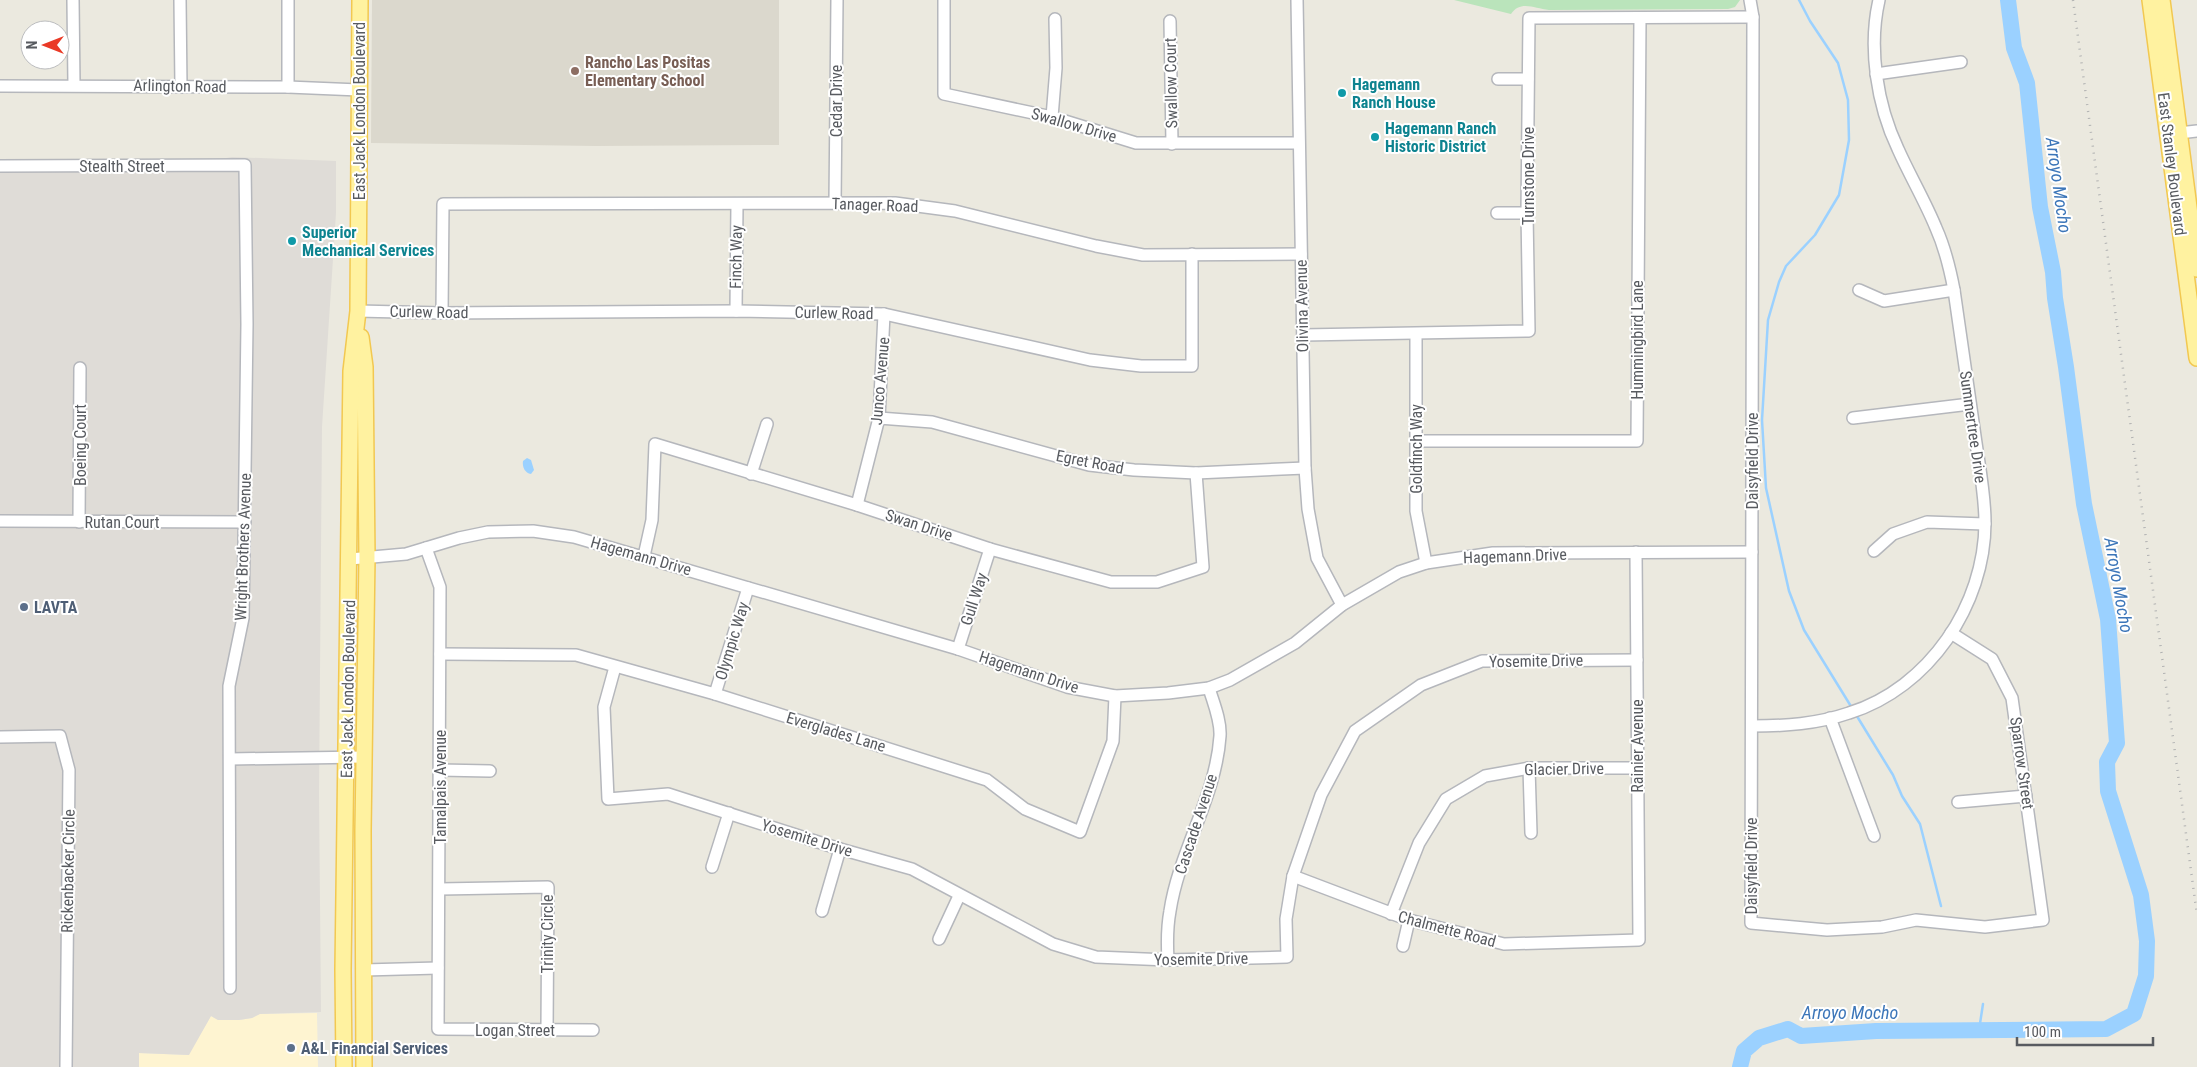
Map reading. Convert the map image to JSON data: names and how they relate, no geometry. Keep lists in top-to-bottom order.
{
  "streets": {
    "main road": ["East Jack London Boulevard", "East Stanley Boulevard"],
    "street": [
      "Swallow Court",
      "Arlington Road",
      "Cedar Drive",
      "Swallow Drive",
      "Stealth Street",
      "Turnstone Drive",
      "Tanager Road",
      "Finch Way",
      "Olivina Avenue",
      "Curlew Road",
      "Hummingbird Lane",
      "Junco Avenue",
      "Summertree Drive",
      "Boeing Court",
      "Goldfinch Way",
      "Daisyfield Drive",
      "Egret Road",
      "Rutan Court",
      "Swan Drive",
      "Wright Brothers Avenue",
      "Hagemann Drive",
      "Gull Way",
      "Olympic Way",
      "Yosemite Drive",
      "Everglades Lane",
      "Rainier Avenue",
      "Sparrow Street",
      "Glacier Drive",
      "Tamalpais Avenue",
      "Cascade Avenue",
      "Rickenbacker Circle",
      "Chalmette Road",
      "Trinity Circle",
      "Logan Street"
    ]
  },
  "crossings": [
    ["Swallow Court", "Swallow Drive"],
    ["Arlington Road", "East Jack London Boulevard"],
    ["Cedar Drive", "Tanager Road"],
    ["East Jack London Boulevard", "Curlew Road"],
    ["East Jack London Boulevard", "Hagemann Drive"],
    ["Swallow Drive", "Olivina Avenue"],
    ["Stealth Street", "Wright Brothers Avenue"],
    ["Turnstone Drive", "Olivina Avenue"],
    ["Turnstone Drive", "Hummingbird Lane"],
    ["Turnstone Drive", "Goldfinch Way"],
    ["Turnstone Drive", "Daisyfield Drive"],
    ["Tanager Road", "Finch Way"],
    ["Tanager Road", "Olivina Avenue"],
    ["Tanager Road", "Curlew Road"],
    ["Finch Way", "Curlew Road"],
    ["Olivina Avenue", "Egret Road"],
    ["Olivina Avenue", "Hagemann Drive"],
    ["Curlew Road", "Junco Avenue"],
    ["Hummingbird Lane", "Goldfinch Way"],
    ["Junco Avenue", "Egret Road"],
    ["Junco Avenue", "Swan Drive"],
    ["Summertree Drive", "Daisyfield Drive"],
    ["Summertree Drive", "Sparrow Street"],
    ["Boeing Court", "Rutan Court"],
    ["Goldfinch Way", "Hagemann Drive"],
    ["Daisyfield Drive", "Hagemann Drive"],
    ["Daisyfield Drive", "Sparrow Street"],
    ["Egret Road", "Swan Drive"],
    ["Rutan Court", "Wright Brothers Avenue"],
    ["Swan Drive", "Hagemann Drive"],
    ["Swan Drive", "Gull Way"],
    ["Hagemann Drive", "Gull Way"],
    ["Hagemann Drive", "Olympic Way"],
    ["Hagemann Drive", "Everglades Lane"],
    ["Hagemann Drive", "Rainier Avenue"],
    ["Hagemann Drive", "Tamalpais Avenue"],
    ["Hagemann Drive", "Cascade Avenue"],
    ["Olympic Way", "Everglades Lane"],
    ["Yosemite Drive", "Everglades Lane"],
    ["Yosemite Drive", "Rainier Avenue"],
    ["Yosemite Drive", "Cascade Avenue"],
    ["Yosemite Drive", "Chalmette Road"],
    ["Everglades Lane", "Tamalpais Avenue"],
    ["Rainier Avenue", "Glacier Drive"],
    ["Rainier Avenue", "Chalmette Road"],
    ["Glacier Drive", "Chalmette Road"],
    ["Tamalpais Avenue", "Trinity Circle"],
    ["Tamalpais Avenue", "Logan Street"],
    ["Trinity Circle", "Logan Street"]
  ],
  "water": ["Arroyo Mocho"],
  "places": [
    "Rancho Las Positas Elementary School",
    "Hagemann Ranch House",
    "Hagemann Ranch Historic District",
    "Superior Mechanical Services",
    "LAVTA",
    "A&L Financial Services"
  ],
  "scale_bar": "100 m",
  "north": "left"
}
